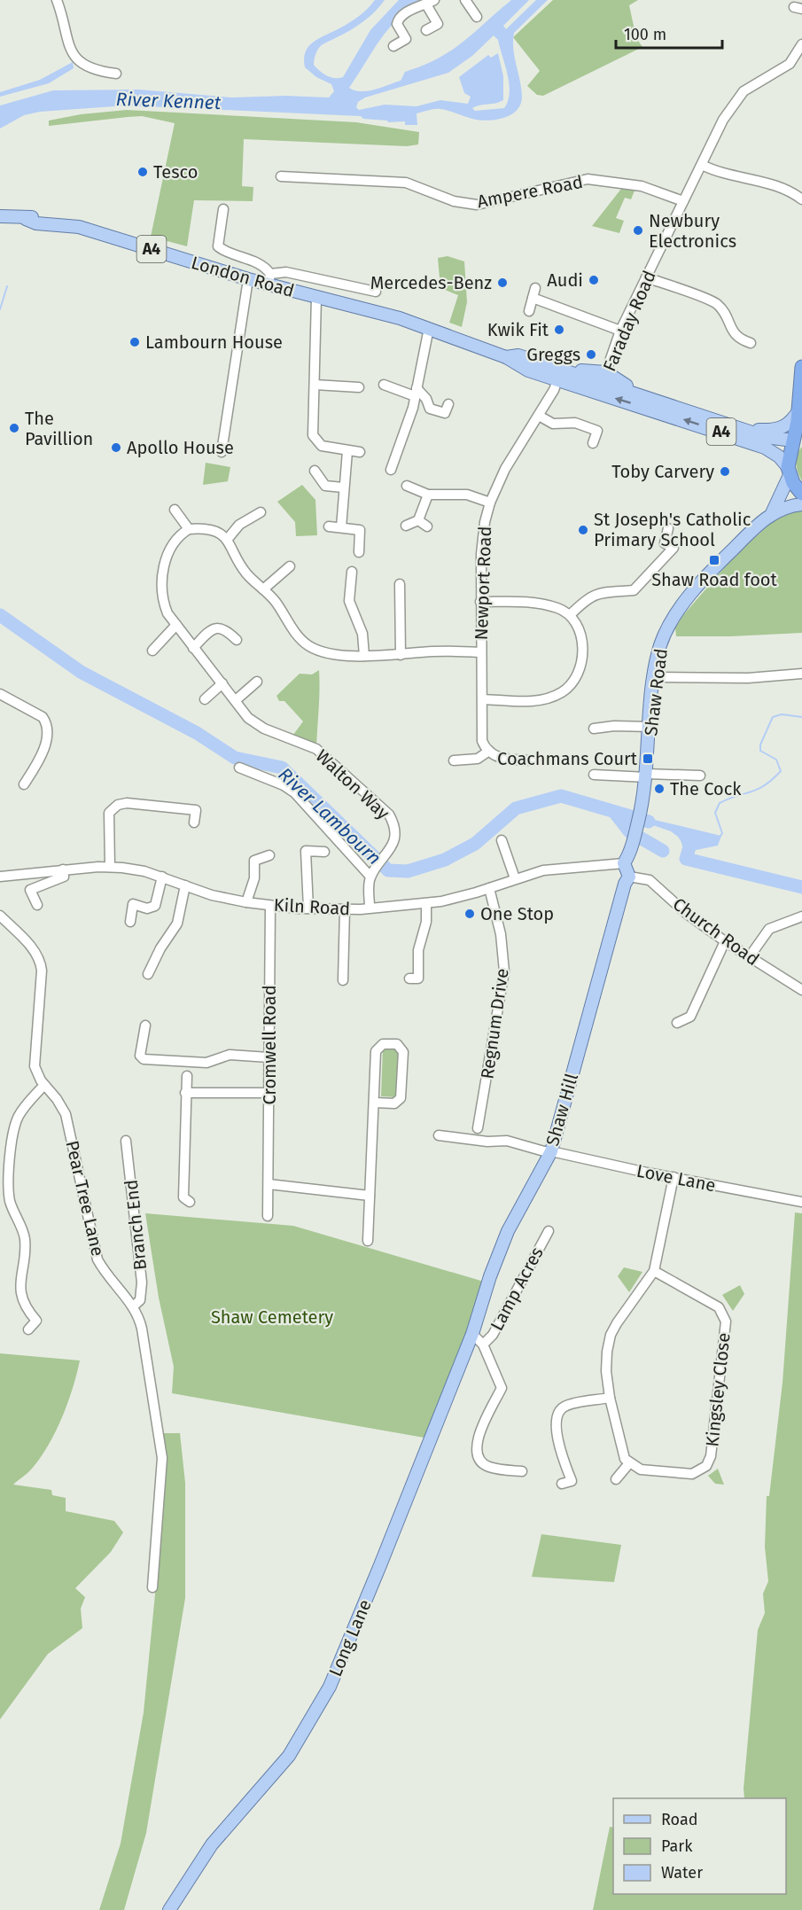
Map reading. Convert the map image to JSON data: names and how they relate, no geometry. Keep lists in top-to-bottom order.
{
  "streets": {
    "main road": [
      "A4",
      "London Road",
      "Shaw Road",
      "Shaw Hill",
      "Long Lane"
    ],
    "street": [
      "Ampere Road",
      "Faraday Road",
      "Newport Road",
      "Walton Way",
      "Kiln Road",
      "Church Road",
      "Regnum Drive",
      "Cromwell Road",
      "Love Lane",
      "Pear Tree Lane",
      "Branch End",
      "Lamp Acres",
      "Kingsley Close"
    ]
  },
  "crossings": [
    ["Ampere Road", "Faraday Road"],
    ["A4", "London Road"],
    ["A4", "Faraday Road"],
    ["A4", "Newport Road"],
    ["A4", "Shaw Road"],
    ["Shaw Road", "Kiln Road"],
    ["Kiln Road", "Regnum Drive"],
    ["Kiln Road", "Cromwell Road"],
    ["Church Road", "Shaw Hill"],
    ["Shaw Hill", "Love Lane"],
    ["Shaw Hill", "Lamp Acres"],
    ["Shaw Hill", "Long Lane"],
    ["Pear Tree Lane", "Branch End"],
    ["Lamp Acres", "Long Lane"]
  ],
  "water": ["River Kennet", "River Lambourn"],
  "parks": ["Shaw Cemetery"],
  "places": {
    "other": [
      "Tesco",
      "Newbury Electronics",
      "Audi",
      "Mercedes-Benz",
      "Kwik Fit",
      "Lambourn House",
      "Greggs",
      "The Pavillion",
      "Apollo House",
      "Toby Carvery",
      "St Joseph's Catholic Primary School",
      "The Cock",
      "One Stop"
    ],
    "transit": ["Shaw Road foot", "Coachmans Court"]
  },
  "legend": ["Road", "Park", "Water"],
  "scale_bar": "100 m"
}
